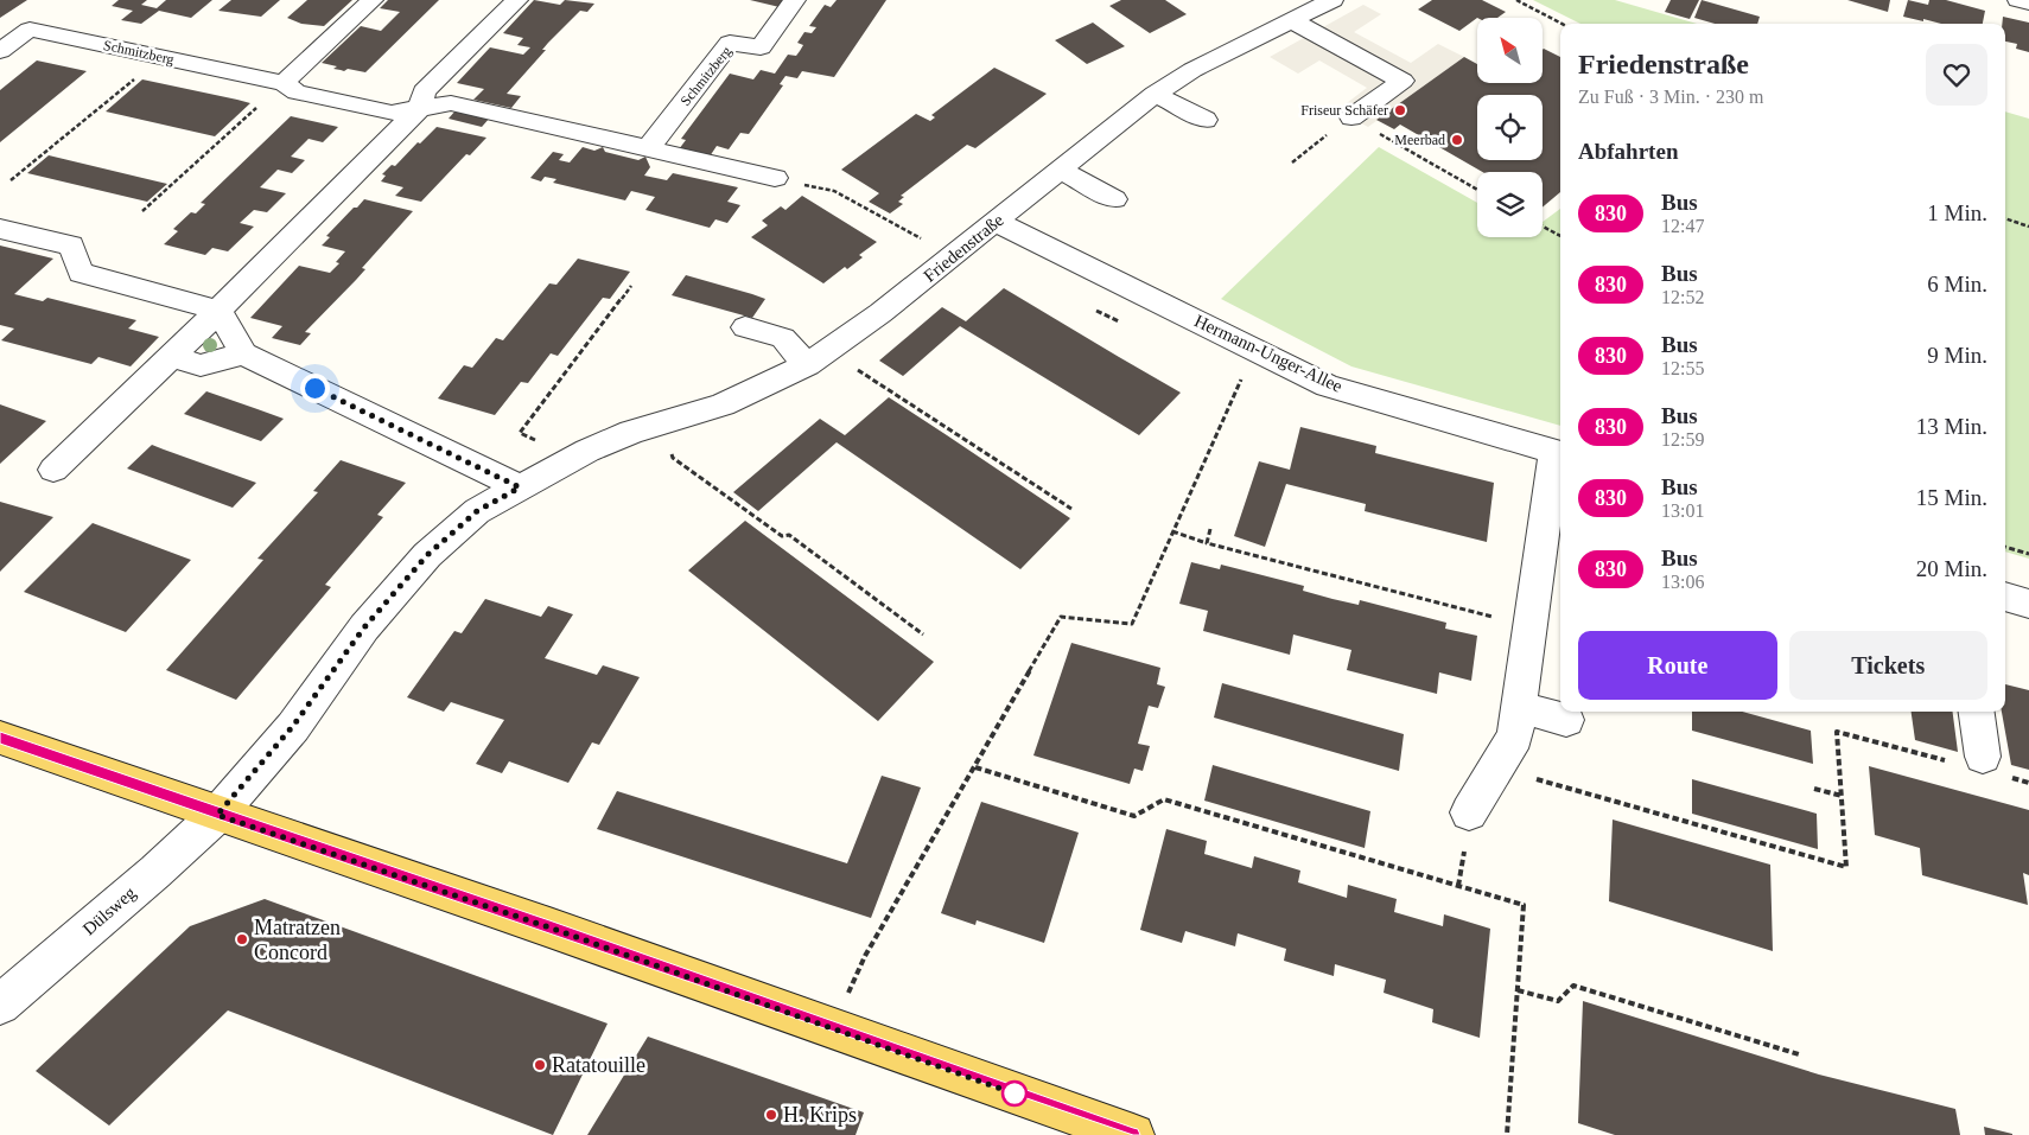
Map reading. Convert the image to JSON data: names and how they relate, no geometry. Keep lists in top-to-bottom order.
{
  "streets": {
    "street": [
      "Schmitzberg",
      "Friedenstraße",
      "Hermann-Unger-Allee",
      "Dülsweg"
    ]
  },
  "crossings": [
    ["Friedenstraße", "Hermann-Unger-Allee"],
    ["Friedenstraße", "Dülsweg"]
  ],
  "places": [
    "Friseur Schäfer",
    "Meerbad",
    "Matratzen Concord",
    "Ratatouille",
    "H. Krips"
  ],
  "lines": ["bus line 830"],
  "north": "top left",
  "page": {
    "heading": [
      ["Friedenstraße", "Zu Fuß · 3 Min. · 230 m"],
      "Abfahrten"
    ],
    "list": [
      {
        "mark": "830",
        "name": "Bus",
        "note": "12:47",
        "value": "1 Min."
      },
      {
        "mark": "830",
        "name": "Bus",
        "note": "12:52",
        "value": "6 Min."
      },
      {
        "mark": "830",
        "name": "Bus",
        "note": "12:55",
        "value": "9 Min."
      },
      {
        "mark": "830",
        "name": "Bus",
        "note": "12:59",
        "value": "13 Min."
      },
      {
        "mark": "830",
        "name": "Bus",
        "note": "13:01",
        "value": "15 Min."
      },
      {
        "mark": "830",
        "name": "Bus",
        "note": "13:06",
        "value": "20 Min."
      }
    ],
    "buttons": ["Route", "Tickets"]
  }
}
